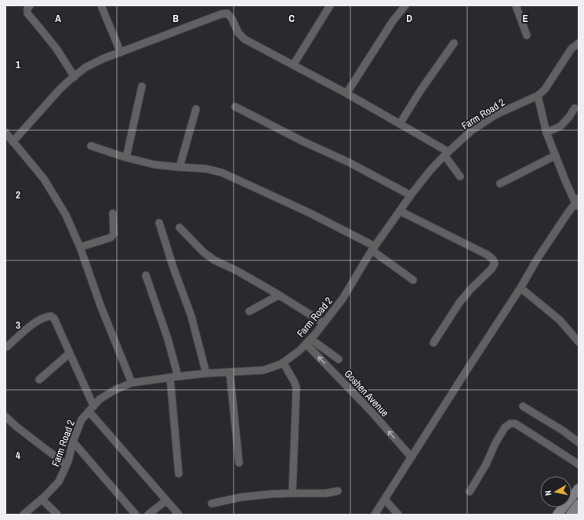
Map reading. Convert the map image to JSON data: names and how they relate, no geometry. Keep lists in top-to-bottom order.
{
  "streets": {
    "street": ["Farm Road 2", "Goshen Avenue"]
  },
  "crossings": [
    ["Farm Road 2", "Goshen Avenue"]
  ],
  "one_way": ["Goshen Avenue"],
  "north": "left",
  "grid": {
    "columns": [
      "A",
      "B",
      "C",
      "D",
      "E"
    ],
    "rows": [
      "1",
      "2",
      "3",
      "4"
    ]
  }
}
